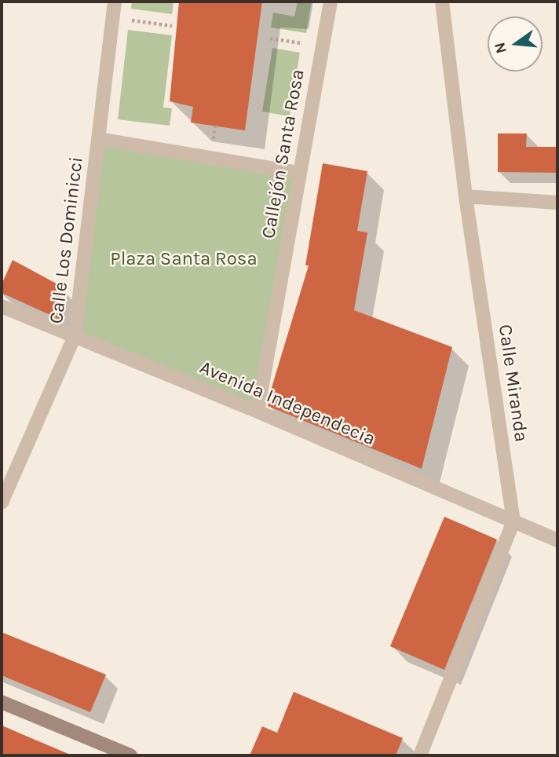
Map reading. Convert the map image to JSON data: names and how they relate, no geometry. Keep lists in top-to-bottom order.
{
  "streets": {
    "street": [
      "Callejón Santa Rosa",
      "Calle Los Dominicci",
      "Calle Miranda",
      "Avenida Independecia"
    ]
  },
  "crossings": [
    ["Callejón Santa Rosa", "Avenida Independecia"],
    ["Calle Los Dominicci", "Avenida Independecia"],
    ["Calle Miranda", "Avenida Independecia"]
  ],
  "parks": ["Plaza Santa Rosa"],
  "north": "left"
}
